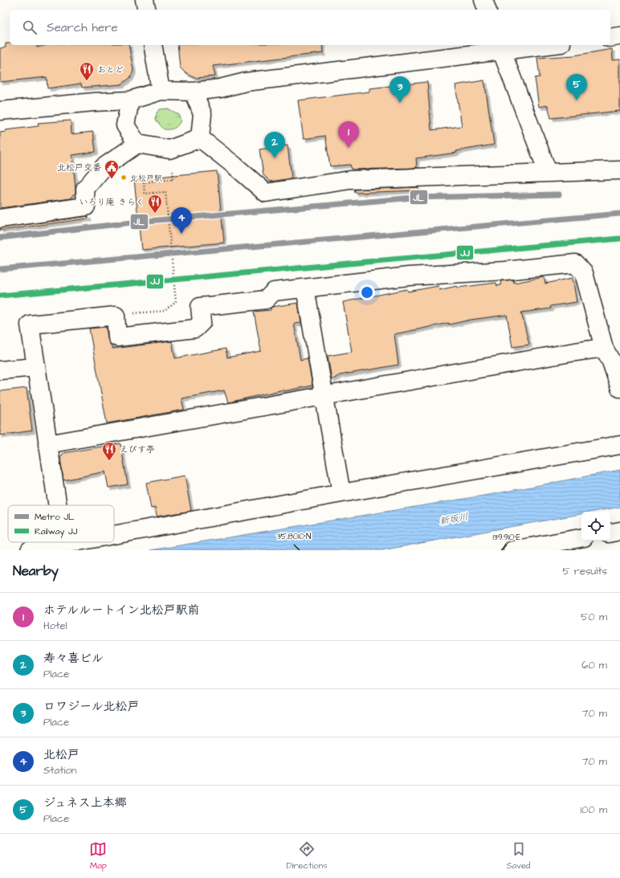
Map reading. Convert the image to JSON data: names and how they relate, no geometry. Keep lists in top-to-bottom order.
{
  "water": ["新坂川"],
  "places": {
    "restaurant": ["おとど", "いろり庵 きらく", "えびす亭"],
    "other": ["北松戸駅"],
    "public building": ["北松戸交番"]
  },
  "lines": ["metro line JL", "rail line JJ"],
  "legend": ["Metro JL", "Railway JJ"],
  "page": {
    "search": "Search here",
    "pins": [
      "5",
      "3",
      "1",
      "2",
      "4"
    ],
    "heading": ["Nearby", "5 results"],
    "list": [
      {
        "mark": "1",
        "name": "ホテルルートイン北松戸駅前",
        "note": "Hotel",
        "value": "50 m"
      },
      {
        "mark": "2",
        "name": "寿々喜ビル",
        "note": "Place",
        "value": "60 m"
      },
      {
        "mark": "3",
        "name": "ロワジール北松戸",
        "note": "Place",
        "value": "70 m"
      },
      {
        "mark": "4",
        "name": "北松戸",
        "note": "Station",
        "value": "70 m"
      },
      {
        "mark": "5",
        "name": "ジュネス上本郷",
        "note": "Place",
        "value": "100 m"
      }
    ],
    "nav": ["Map", "Directions", "Saved"]
  },
  "coordinates": ["35.8010°N", "139.910°E"]
}
